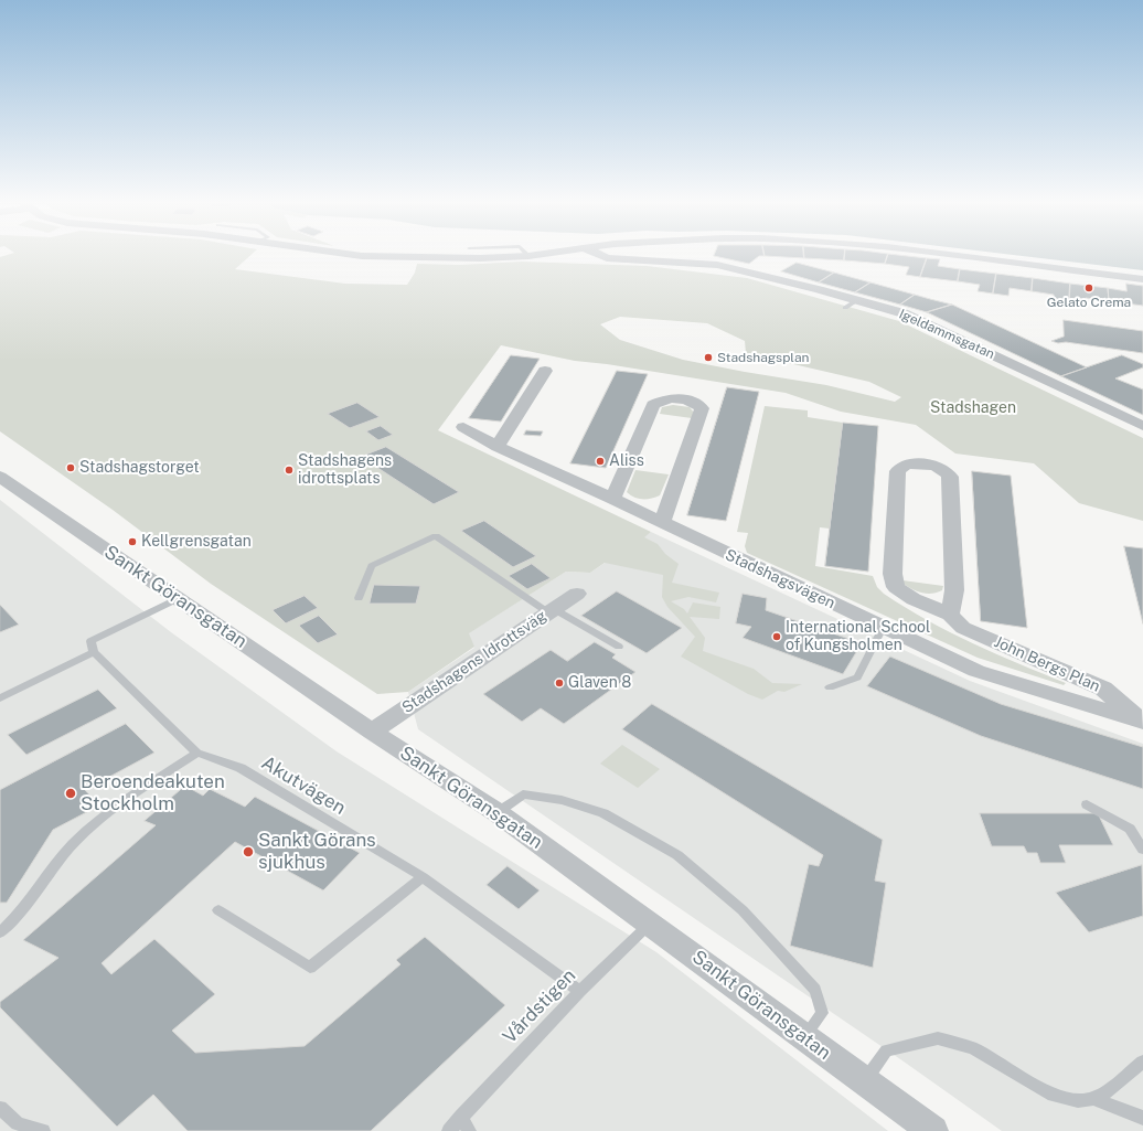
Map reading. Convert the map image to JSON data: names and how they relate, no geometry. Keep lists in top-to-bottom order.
{
  "streets": {
    "street": [
      "Igeldammsgatan",
      "Stadshagsvägen",
      "Sankt Göransgatan",
      "Stadshagens Idrottsväg",
      "John Bergs Plan"
    ],
    "lane": ["Akutvägen", "Vårdstigen"]
  },
  "crossings": [
    ["Stadshagsvägen", "John Bergs Plan"],
    ["Sankt Göransgatan", "Stadshagens Idrottsväg"],
    ["Sankt Göransgatan", "Vårdstigen"],
    ["Akutvägen", "Vårdstigen"]
  ],
  "parks": ["Stadshagen"],
  "places": [
    "Gelato Crema",
    "Stadshagsplan",
    "Aliss",
    "Stadshagstorget",
    "Stadshagens idrottsplats",
    "Kellgrensgatan",
    "International School of Kungsholmen",
    "Glaven 8",
    "Beroendeakuten Stockholm",
    "Sankt Görans sjukhus"
  ]
}
